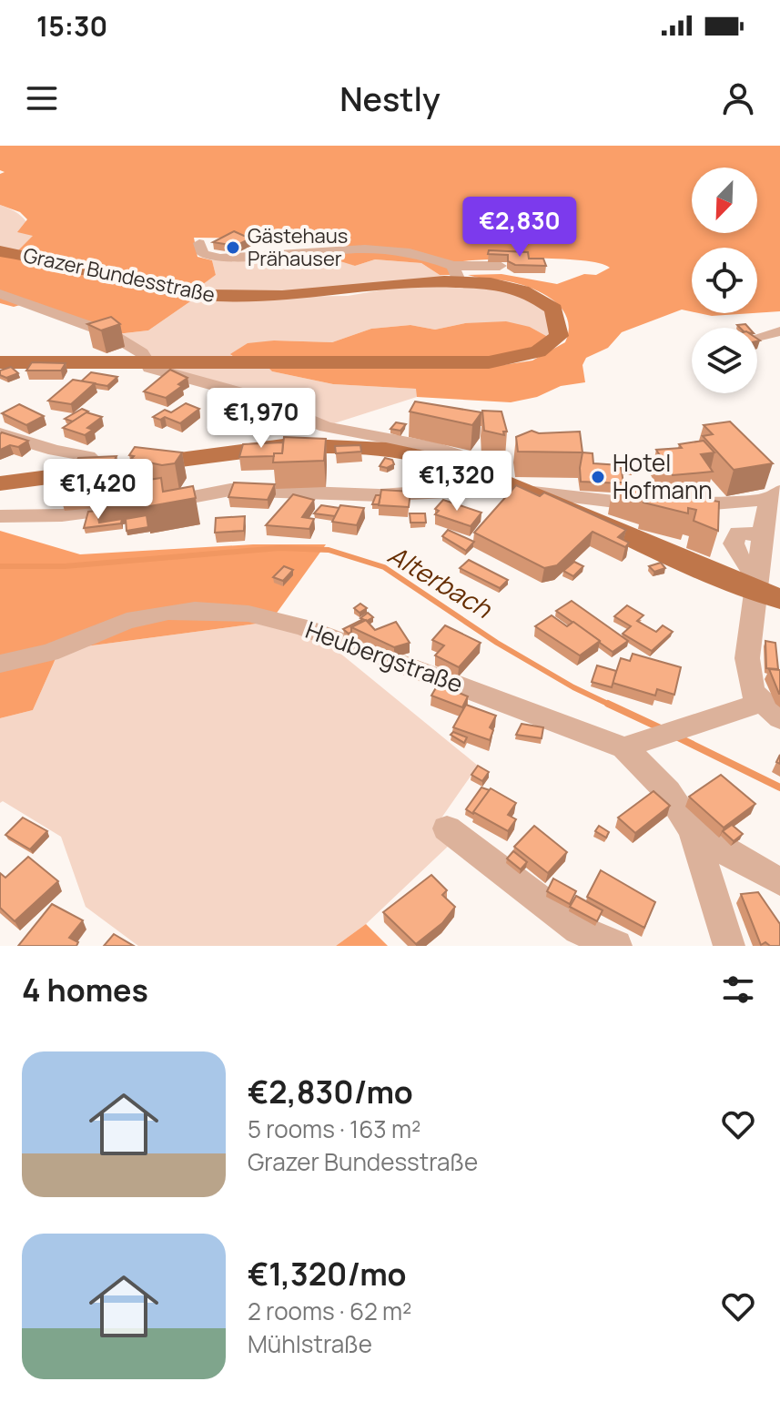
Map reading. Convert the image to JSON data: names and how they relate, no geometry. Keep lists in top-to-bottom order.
{
  "streets": {
    "main road": ["Grazer Bundesstraße"],
    "street": ["Heubergstraße"]
  },
  "water": ["Alterbach"],
  "places": ["Gästehaus Prähauser", "Hotel Hofmann"],
  "north": "bottom left",
  "page": {
    "status": "15:30",
    "header": "Nestly",
    "price": [
      "€2,830",
      "€1,970",
      "€1,320",
      "€1,420"
    ],
    "heading": "4 homes",
    "list": [
      {
        "name": "€2,830/mo",
        "note": "5 rooms · 163 m² · Grazer Bundesstraße"
      },
      {
        "name": "€1,320/mo",
        "note": "2 rooms · 62 m² · Mühlstraße"
      }
    ]
  }
}
